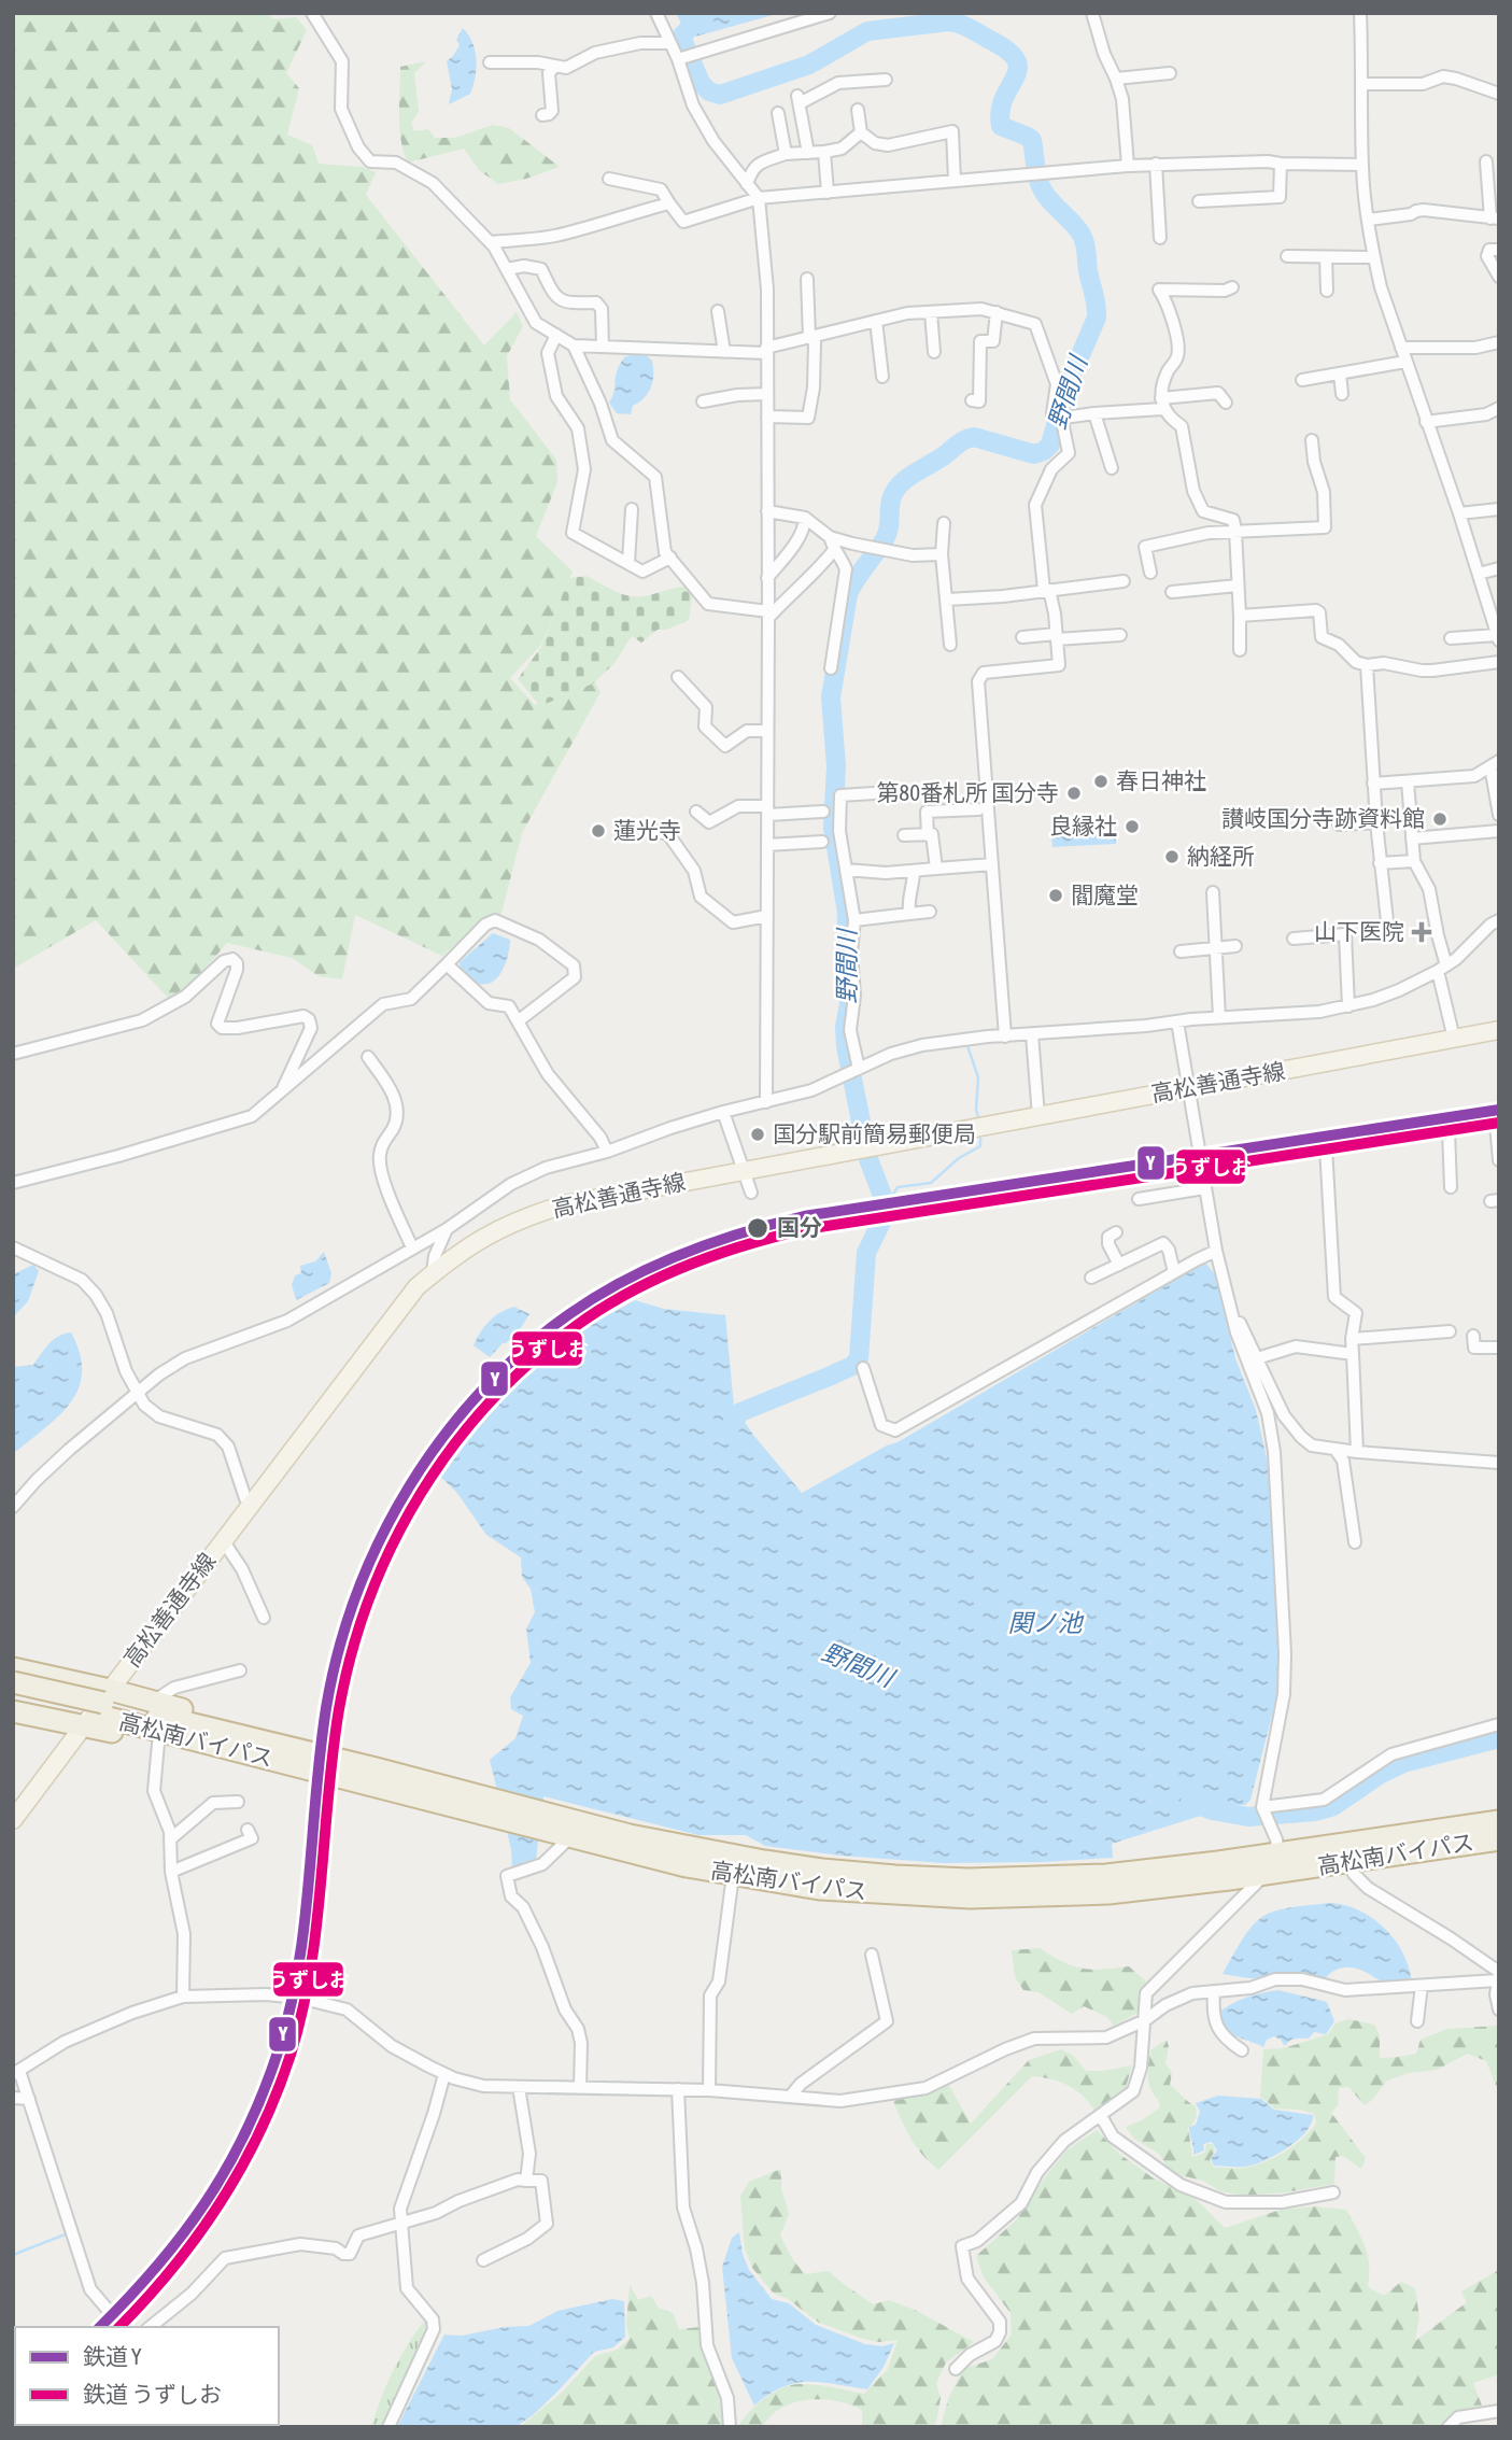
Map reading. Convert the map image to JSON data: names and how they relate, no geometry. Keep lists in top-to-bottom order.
{
  "streets": {
    "highway": ["高松南バイパス"],
    "main road": ["高松善通寺線"]
  },
  "crossings": [
    ["高松善通寺線", "高松南バイパス"]
  ],
  "water": ["野間川", "関ノ池"],
  "places": {
    "other": [
      "春日神社",
      "第80番札所 国分寺",
      "讃岐国分寺跡資料館",
      "良縁社",
      "蓮光寺",
      "納経所",
      "閻魔堂",
      "国分駅前簡易郵便局",
      "国分"
    ],
    "health": ["山下医院"]
  },
  "lines": ["rail line Y", "rail line うずしお"],
  "legend": ["鉄道 Y", "鉄道 うずしお"]
}
